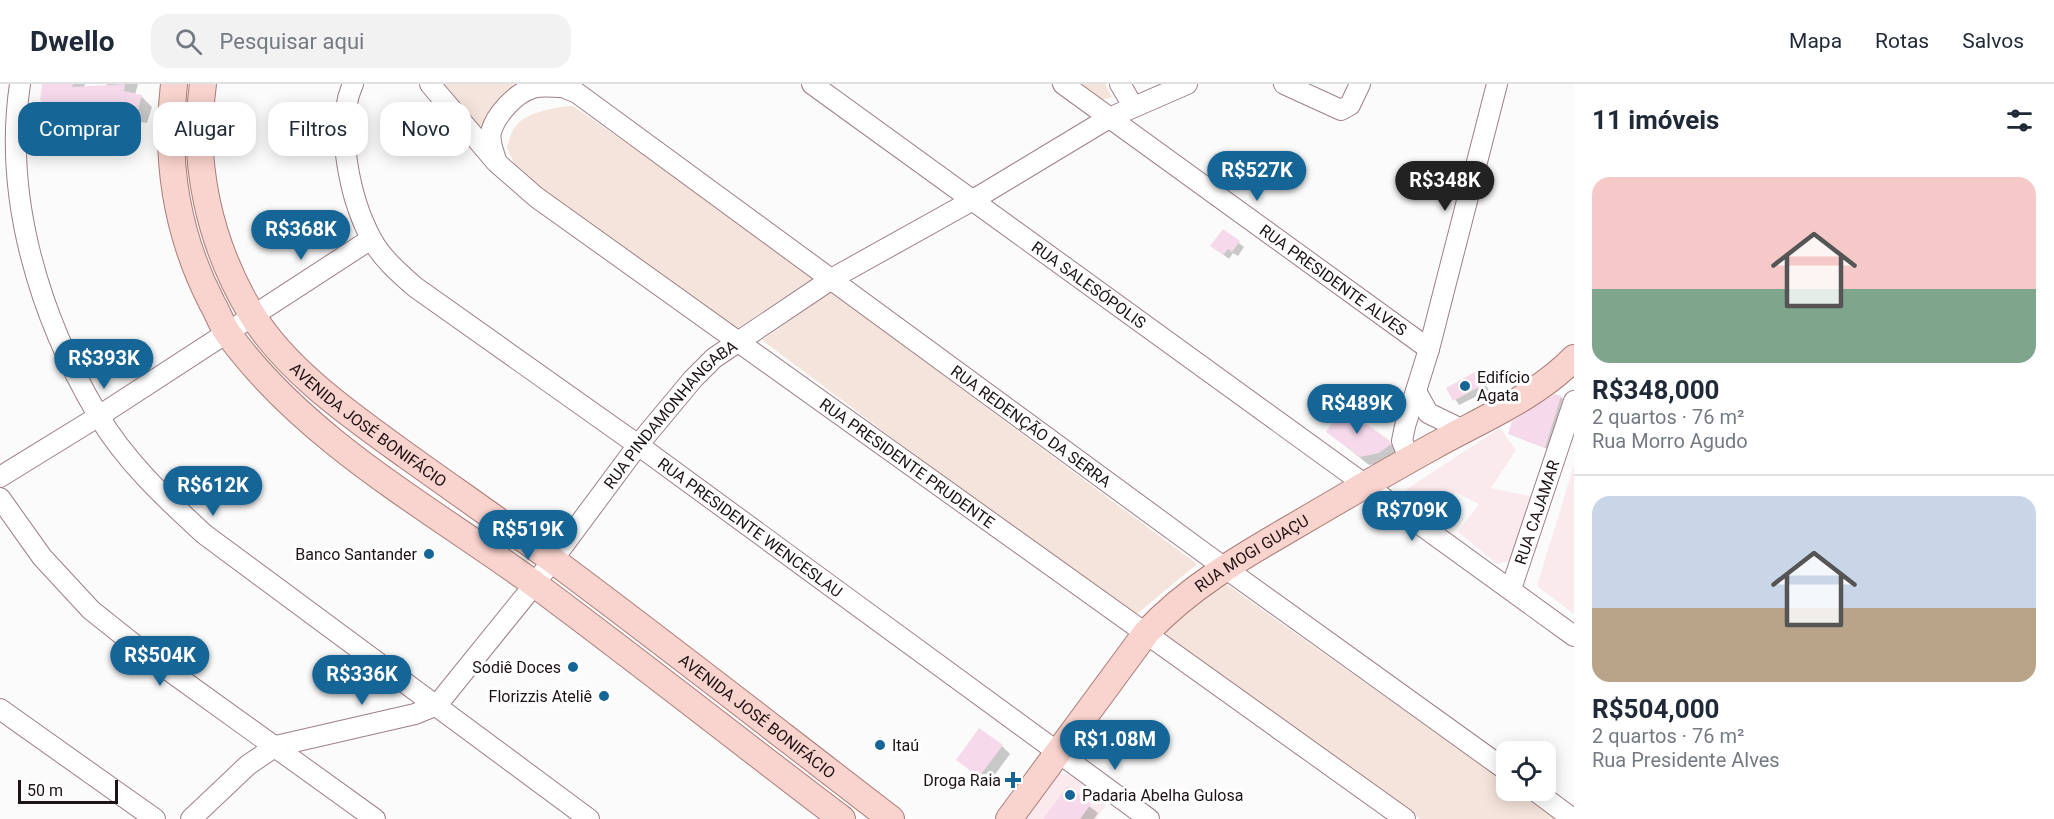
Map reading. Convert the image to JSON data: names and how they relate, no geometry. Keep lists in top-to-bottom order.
{
  "streets": {
    "main road": ["AVENIDA JOSÉ BONIFÁCIO", "RUA MOGI GUAÇU"],
    "street": [
      "RUA PRESIDENTE ALVES",
      "RUA SALESÓPOLIS",
      "RUA PINDAMONHANGABA",
      "RUA REDENÇÃO DA SERRA",
      "RUA PRESIDENTE PRUDENTE",
      "RUA CAJAMAR",
      "RUA PRESIDENTE WENCESLAU"
    ]
  },
  "crossings": [
    ["RUA PRESIDENTE ALVES", "RUA PINDAMONHANGABA"],
    ["RUA SALESÓPOLIS", "RUA PINDAMONHANGABA"],
    ["RUA SALESÓPOLIS", "RUA CAJAMAR"],
    ["RUA SALESÓPOLIS", "RUA MOGI GUAÇU"],
    ["RUA PINDAMONHANGABA", "AVENIDA JOSÉ BONIFÁCIO"],
    ["RUA PINDAMONHANGABA", "RUA REDENÇÃO DA SERRA"],
    ["RUA PINDAMONHANGABA", "RUA PRESIDENTE PRUDENTE"],
    ["RUA PINDAMONHANGABA", "RUA PRESIDENTE WENCESLAU"],
    ["RUA REDENÇÃO DA SERRA", "RUA MOGI GUAÇU"],
    ["RUA PRESIDENTE PRUDENTE", "RUA MOGI GUAÇU"],
    ["RUA PRESIDENTE WENCESLAU", "RUA MOGI GUAÇU"]
  ],
  "places": {
    "other": [
      "Edifício Agata",
      "Banco Santander",
      "Sodiê Doces",
      "Florizzis Ateliê",
      "Itaú",
      "Padaria Abelha Gulosa"
    ],
    "health": ["Droga Raia"]
  },
  "scale_bar": "50 m",
  "page": {
    "header": "Dwello",
    "search": "Pesquisar aqui",
    "nav": ["Mapa", "Rotas", "Salvos"],
    "heading": "11 imóveis",
    "chip": [
      "Comprar",
      "Alugar",
      "Filtros",
      "Novo"
    ],
    "price": [
      "R$527K",
      "R$348K",
      "R$368K",
      "R$393K",
      "R$489K",
      "R$612K",
      "R$709K",
      "R$519K",
      "R$504K",
      "R$336K",
      "R$1.08M"
    ],
    "list": [
      {
        "name": "R$348,000",
        "note": "2 quartos · 76 m² · Rua Morro Agudo"
      },
      {
        "name": "R$504,000",
        "note": "2 quartos · 76 m² · Rua Presidente Alves"
      }
    ],
    "scale": "50 m"
  }
}
